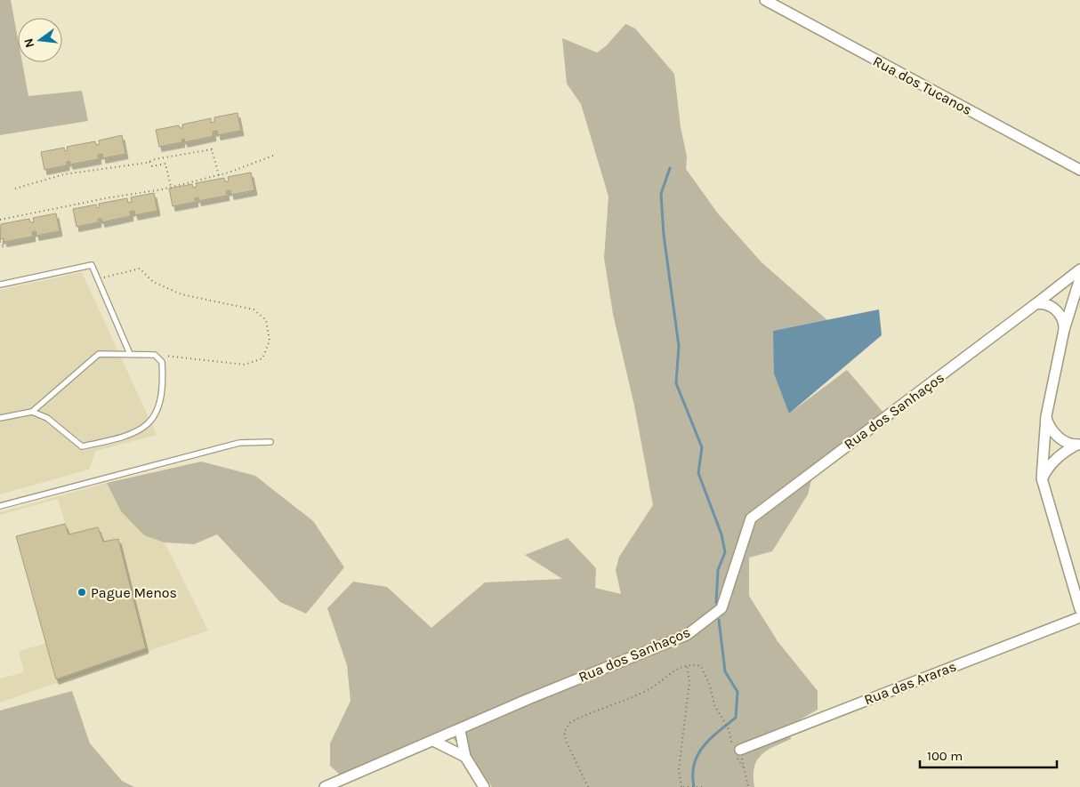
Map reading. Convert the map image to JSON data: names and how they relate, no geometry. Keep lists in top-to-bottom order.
{
  "streets": {
    "street": ["Rua dos Tucanos", "Rua dos Sanhaços", "Rua das Araras"]
  },
  "places": ["Pague Menos"],
  "scale_bar": "100 m",
  "north": "left"
}
